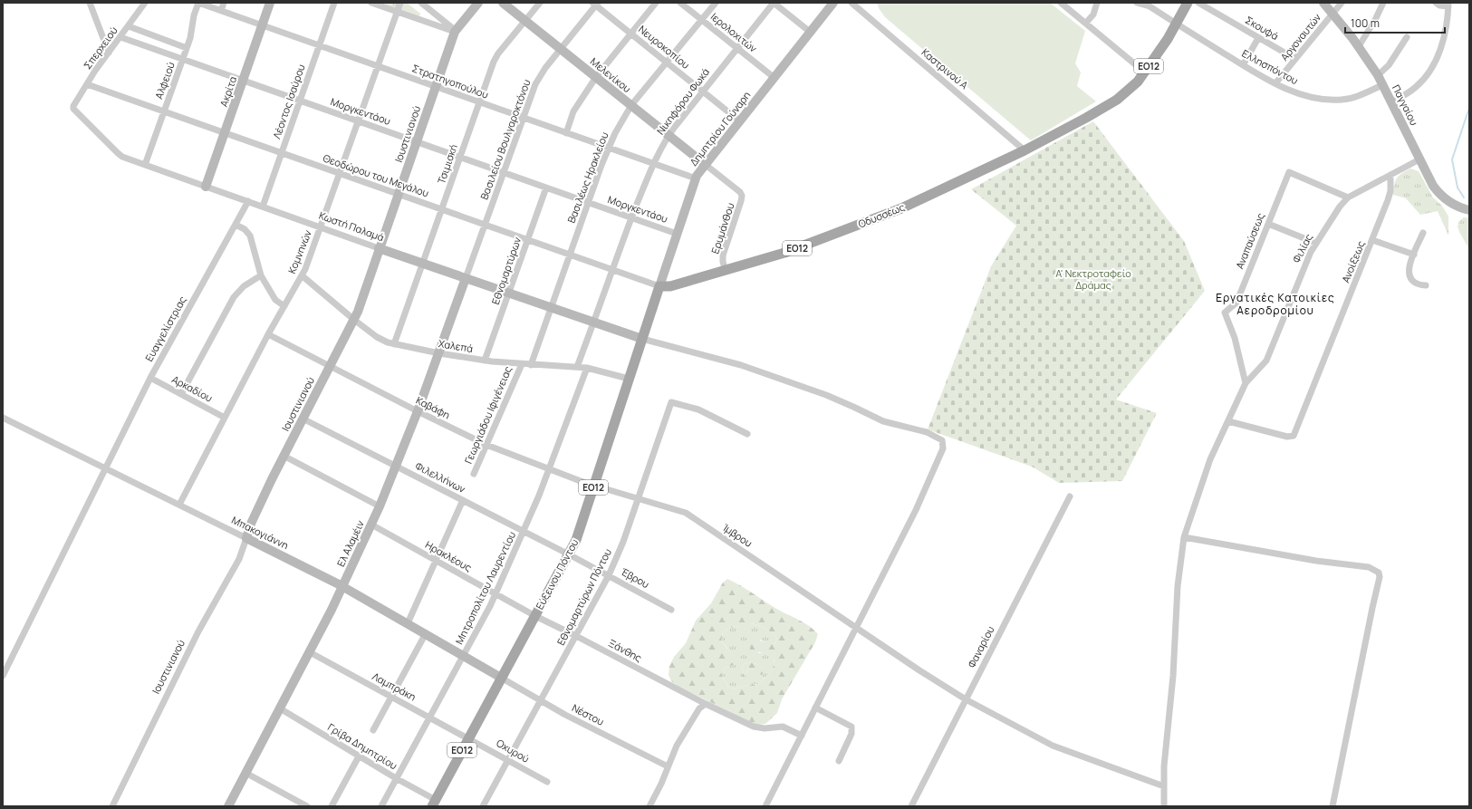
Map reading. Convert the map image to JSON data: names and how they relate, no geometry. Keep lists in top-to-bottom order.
{
  "streets": {
    "main road": ["ΕΟ12", "Οδυσσέως", "Εύξεινου Πόντου"],
    "street": [
      "Σκουφά",
      "Ιερολοχιτών",
      "Αργοναυτών",
      "Νευροκοπίου",
      "Σπερχειού",
      "Ελλησπόντου",
      "Καστρινού Α",
      "Μελενίκου",
      "Αλφειού",
      "Στρατηγοπούλου",
      "Ακρίτα",
      "Λέοντος Ισαύρου",
      "Νικηφόρου Φωκά",
      "Παγγαίου",
      "Μοργκεντάου",
      "Δημητρίου Γούναρη",
      "Ιουστινιανού",
      "Βασιλείου Βουλγαροκτόνου",
      "Τσιμισκή",
      "Θεοδώρου του Μεγάλου",
      "Βασιλέως Ηρακλείου",
      "Κωστή Παλαμά",
      "Ερυμάνθου",
      "Αναπαύσεως",
      "Φιλίας",
      "Κομνηνών",
      "Ανοίξεως",
      "Εθνομαρτύρων",
      "Ευαγγελίστριας",
      "Χαλεπά",
      "Αρκαδίου",
      "Καβάφη",
      "Γεωργιάδου Ιφιγένειας",
      "Φιλελλήνων",
      "Μπακογιάννη",
      "Ίμβρου",
      "Ελ Αλαμέιν",
      "Ηρακλέους",
      "Έβρου",
      "Μητροπολίτου Λαυρεντίου",
      "Εθνομαρτύρων Πόντου",
      "Φαναρίου",
      "Ξάνθης",
      "Λαμπράκη",
      "Νέστου",
      "Γρίβα Δημητρίου",
      "Οχυρού"
    ]
  },
  "crossings": [
    ["Σκουφά", "Αργοναυτών"],
    ["Ιερολοχιτών", "Νικηφόρου Φωκά"],
    ["Ιερολοχιτών", "Δημητρίου Γούναρη"],
    ["Ιερολοχιτών", "Βασιλέως Ηρακλείου"],
    ["Αργοναυτών", "Ελλησπόντου"],
    ["Αργοναυτών", "Παγγαίου"],
    ["Νευροκοπίου", "Νικηφόρου Φωκά"],
    ["Νευροκοπίου", "Δημητρίου Γούναρη"],
    ["Νευροκοπίου", "Βασιλείου Βουλγαροκτόνου"],
    ["Νευροκοπίου", "Βασιλέως Ηρακλείου"],
    ["Σπερχειού", "Μοργκεντάου"],
    ["Σπερχειού", "Θεοδώρου του Μεγάλου"],
    ["Σπερχειού", "Κωστή Παλαμά"],
    ["ΕΟ12", "Ελλησπόντου"],
    ["ΕΟ12", "Οδυσσέως"],
    ["Ελλησπόντου", "Παγγαίου"],
    ["Καστρινού Α", "Οδυσσέως"],
    ["Μελενίκου", "Νικηφόρου Φωκά"],
    ["Μελενίκου", "Δημητρίου Γούναρη"],
    ["Μελενίκου", "Βασιλείου Βουλγαροκτόνου"],
    ["Μελενίκου", "Τσιμισκή"],
    ["Μελενίκου", "Βασιλέως Ηρακλείου"],
    ["Μελενίκου", "Ερυμάνθου"],
    ["Αλφειού", "Στρατηγοπούλου"],
    ["Αλφειού", "Μοργκεντάου"],
    ["Αλφειού", "Θεοδώρου του Μεγάλου"],
    ["Αλφειού", "Κωστή Παλαμά"],
    ["Στρατηγοπούλου", "Ακρίτα"],
    ["Στρατηγοπούλου", "Λέοντος Ισαύρου"],
    ["Στρατηγοπούλου", "Νικηφόρου Φωκά"],
    ["Στρατηγοπούλου", "Δημητρίου Γούναρη"],
    ["Στρατηγοπούλου", "Ιουστινιανού"],
    ["Στρατηγοπούλου", "Βασιλείου Βουλγαροκτόνου"],
    ["Στρατηγοπούλου", "Τσιμισκή"],
    ["Στρατηγοπούλου", "Βασιλέως Ηρακλείου"],
    ["Στρατηγοπούλου", "Κομνηνών"],
    ["Ακρίτα", "Μοργκεντάου"],
    ["Ακρίτα", "Θεοδώρου του Μεγάλου"],
    ["Ακρίτα", "Κωστή Παλαμά"],
    ["Λέοντος Ισαύρου", "Μοργκεντάου"],
    ["Λέοντος Ισαύρου", "Θεοδώρου του Μεγάλου"],
    ["Λέοντος Ισαύρου", "Κωστή Παλαμά"],
    ["Νικηφόρου Φωκά", "Μοργκεντάου"],
    ["Νικηφόρου Φωκά", "Θεοδώρου του Μεγάλου"],
    ["Νικηφόρου Φωκά", "Κωστή Παλαμά"],
    ["Νικηφόρου Φωκά", "Χαλεπά"],
    ["Παγγαίου", "Φιλίας"],
    ["Μοργκεντάου", "Δημητρίου Γούναρη"],
    ["Μοργκεντάου", "Ιουστινιανού"],
    ["Μοργκεντάου", "Βασιλείου Βουλγαροκτόνου"],
    ["Μοργκεντάου", "Τσιμισκή"],
    ["Μοργκεντάου", "Βασιλέως Ηρακλείου"],
    ["Μοργκεντάου", "Κομνηνών"],
    ["Μοργκεντάου", "Εθνομαρτύρων"],
    ["Δημητρίου Γούναρη", "Θεοδώρου του Μεγάλου"],
    ["Δημητρίου Γούναρη", "Οδυσσέως"],
    ["Δημητρίου Γούναρη", "Ερυμάνθου"],
    ["Δημητρίου Γούναρη", "Εύξεινου Πόντου"],
    ["Ιουστινιανού", "Θεοδώρου του Μεγάλου"],
    ["Ιουστινιανού", "Κωστή Παλαμά"],
    ["Ιουστινιανού", "Χαλεπά"],
    ["Ιουστινιανού", "Καβάφη"],
    ["Ιουστινιανού", "Φιλελλήνων"],
    ["Ιουστινιανού", "Μπακογιάννη"],
    ["Βασιλείου Βουλγαροκτόνου", "Θεοδώρου του Μεγάλου"],
    ["Βασιλείου Βουλγαροκτόνου", "Κωστή Παλαμά"],
    ["Βασιλείου Βουλγαροκτόνου", "Ελ Αλαμέιν"],
    ["Τσιμισκή", "Θεοδώρου του Μεγάλου"],
    ["Τσιμισκή", "Κωστή Παλαμά"],
    ["Τσιμισκή", "Χαλεπά"],
    ["Θεοδώρου του Μεγάλου", "Βασιλέως Ηρακλείου"],
    ["Θεοδώρου του Μεγάλου", "Οδυσσέως"],
    ["Θεοδώρου του Μεγάλου", "Κομνηνών"],
    ["Θεοδώρου του Μεγάλου", "Εθνομαρτύρων"],
    ["Θεοδώρου του Μεγάλου", "Εύξεινου Πόντου"],
    ["Βασιλέως Ηρακλείου", "Κωστή Παλαμά"],
    ["Βασιλέως Ηρακλείου", "Χαλεπά"],
    ["Οδυσσέως", "Ερυμάνθου"],
    ["Οδυσσέως", "Εύξεινου Πόντου"],
    ["Κωστή Παλαμά", "Κομνηνών"],
    ["Κωστή Παλαμά", "Εθνομαρτύρων"],
    ["Κωστή Παλαμά", "Ευαγγελίστριας"],
    ["Κωστή Παλαμά", "Ελ Αλαμέιν"],
    ["Κωστή Παλαμά", "Εύξεινου Πόντου"],
    ["Αναπαύσεως", "Φιλίας"],
    ["Φιλίας", "Ανοίξεως"],
    ["Φιλίας", "Ίμβρου"],
    ["Κομνηνών", "Χαλεπά"],
    ["Κομνηνών", "Αρκαδίου"],
    ["Κομνηνών", "Καβάφη"],
    ["Κομνηνών", "Μπακογιάννη"],
    ["Εθνομαρτύρων", "Χαλεπά"],
    ["Ευαγγελίστριας", "Αρκαδίου"],
    ["Ευαγγελίστριας", "Μπακογιάννη"],
    ["Χαλεπά", "Γεωργιάδου Ιφιγένειας"],
    ["Χαλεπά", "Ελ Αλαμέιν"],
    ["Χαλεπά", "Εύξεινου Πόντου"],
    ["Χαλεπά", "Μητροπολίτου Λαυρεντίου"],
    ["Καβάφη", "Γεωργιάδου Ιφιγένειας"],
    ["Καβάφη", "Ίμβρου"],
    ["Καβάφη", "Ελ Αλαμέιν"],
    ["Καβάφη", "Εύξεινου Πόντου"],
    ["Καβάφη", "Μητροπολίτου Λαυρεντίου"],
    ["Φιλελλήνων", "Ελ Αλαμέιν"],
    ["Φιλελλήνων", "Εύξεινου Πόντου"],
    ["Φιλελλήνων", "Έβρου"],
    ["Φιλελλήνων", "Μητροπολίτου Λαυρεντίου"],
    ["Μπακογιάννη", "Ελ Αλαμέιν"],
    ["Μπακογιάννη", "Εύξεινου Πόντου"],
    ["Μπακογιάννη", "Μητροπολίτου Λαυρεντίου"],
    ["Μπακογιάννη", "Νέστου"],
    ["Ίμβρου", "Εύξεινου Πόντου"],
    ["Ίμβρου", "Εθνομαρτύρων Πόντου"],
    ["Ίμβρου", "Φαναρίου"],
    ["Ελ Αλαμέιν", "Ηρακλέους"],
    ["Ελ Αλαμέιν", "Λαμπράκη"],
    ["Ελ Αλαμέιν", "Γρίβα Δημητρίου"],
    ["Ηρακλέους", "Εύξεινου Πόντου"],
    ["Ηρακλέους", "Μητροπολίτου Λαυρεντίου"],
    ["Ηρακλέους", "Ξάνθης"],
    ["Εύξεινου Πόντου", "Έβρου"],
    ["Εύξεινου Πόντου", "Ξάνθης"],
    ["Εύξεινου Πόντου", "Λαμπράκη"],
    ["Εύξεινου Πόντου", "Νέστου"],
    ["Εύξεινου Πόντου", "Γρίβα Δημητρίου"],
    ["Εύξεινου Πόντου", "Οχυρού"],
    ["Έβρου", "Εθνομαρτύρων Πόντου"],
    ["Μητροπολίτου Λαυρεντίου", "Λαμπράκη"],
    ["Μητροπολίτου Λαυρεντίου", "Γρίβα Δημητρίου"],
    ["Εθνομαρτύρων Πόντου", "Ξάνθης"],
    ["Εθνομαρτύρων Πόντου", "Νέστου"],
    ["Εθνομαρτύρων Πόντου", "Οχυρού"],
    ["Λαμπράκη", "Οχυρού"]
  ],
  "districts": ["Εργατικές Κατοικίες Αεροδρομίου"],
  "parks": ["Α' Νεκτροταφείο Δράμας"],
  "scale_bar": "100 m"
}
